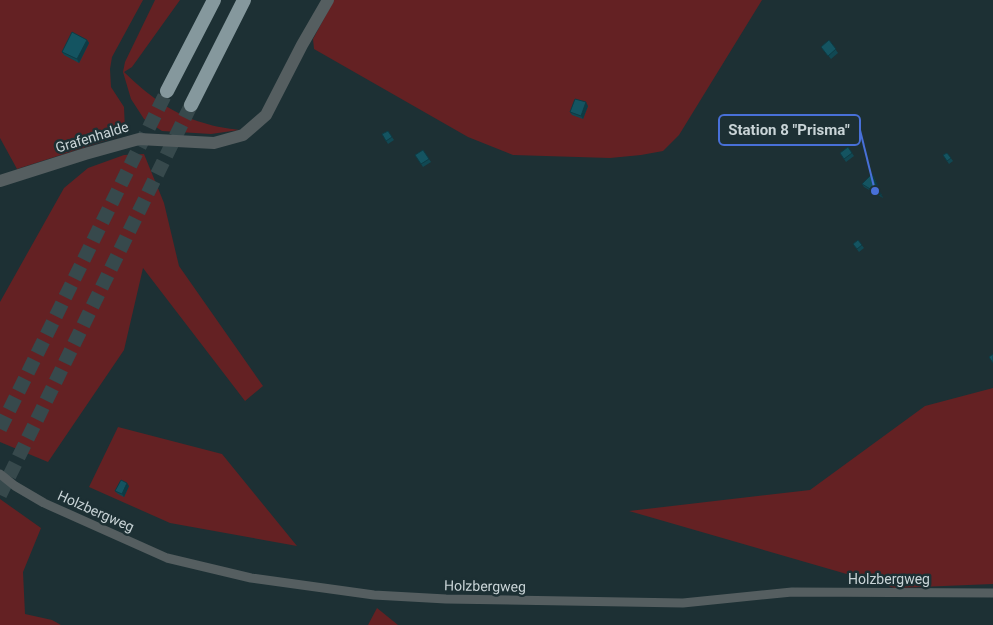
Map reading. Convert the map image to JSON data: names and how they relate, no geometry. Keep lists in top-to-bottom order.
{
  "streets": {
    "street": ["Grafenhalde"],
    "lane": ["Holzbergweg"]
  },
  "places": ["Station 8 \"Prisma\""]
}
